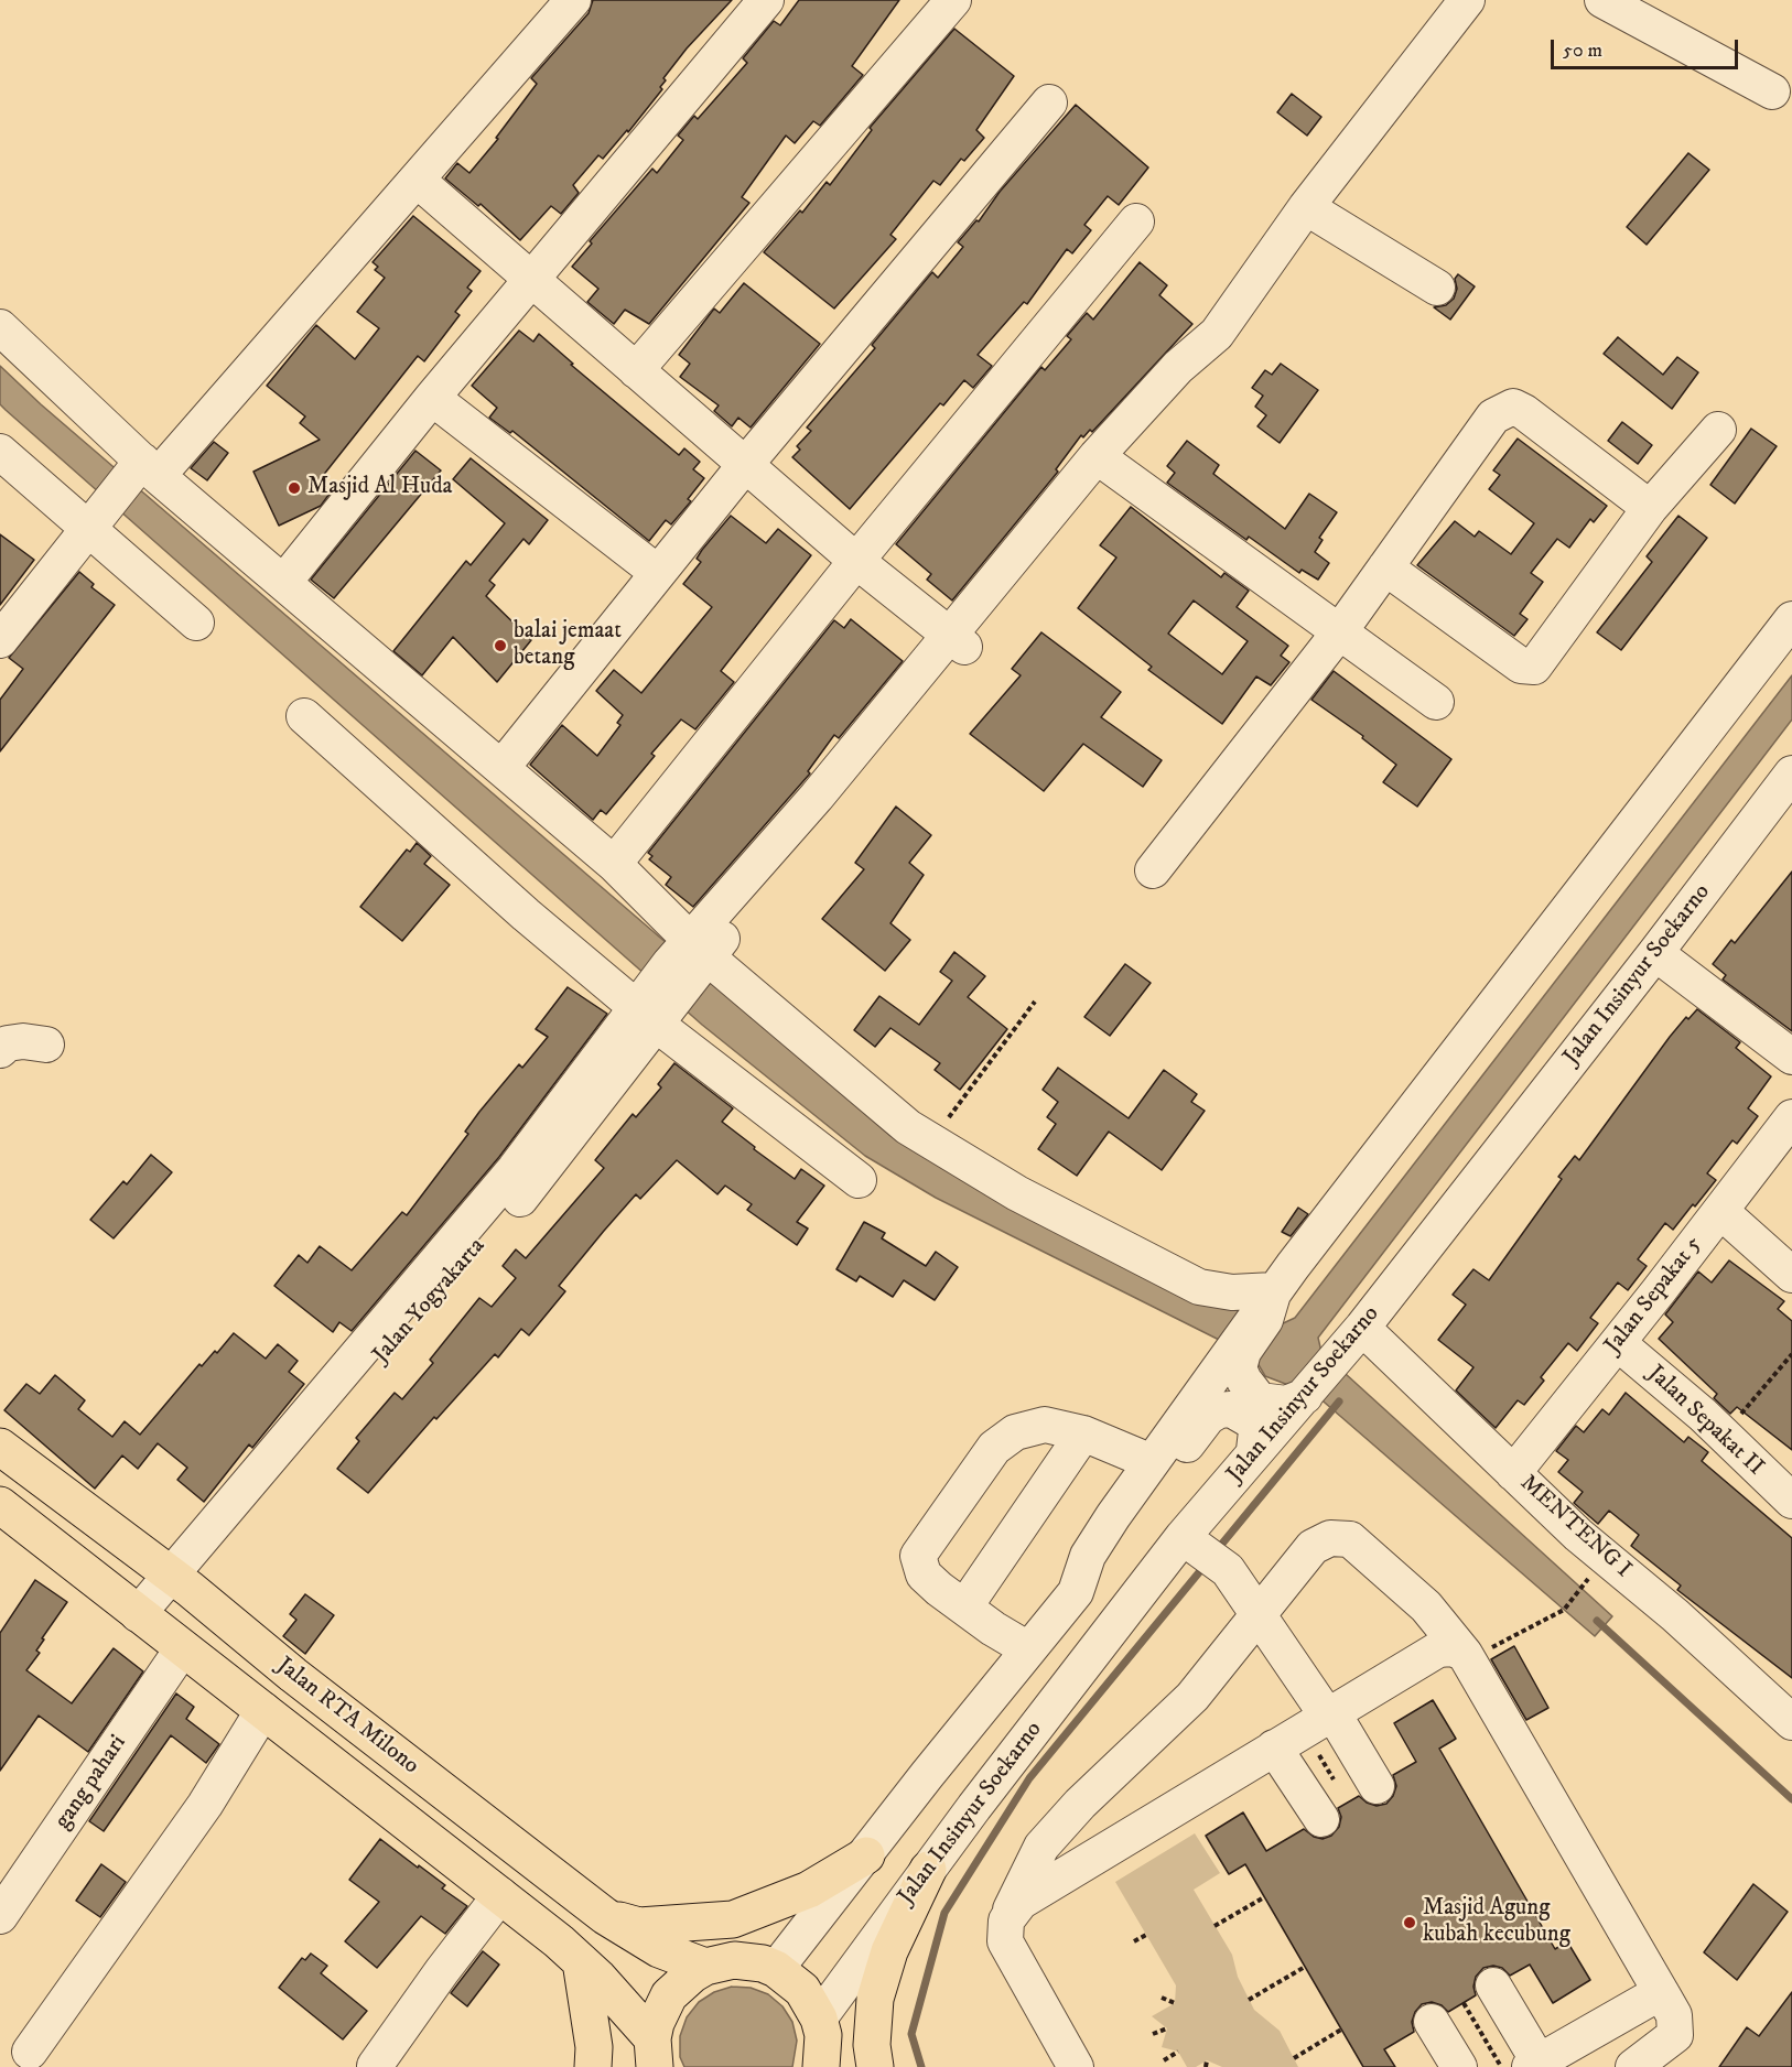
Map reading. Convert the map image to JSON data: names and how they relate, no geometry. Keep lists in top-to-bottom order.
{
  "streets": {
    "highway": ["Jalan RTA Milono"],
    "street": [
      "Jalan Insinyur Soekarno",
      "Jalan Sepakat 5",
      "Jalan Sepakat II",
      "MENTENG I",
      "gang pahari"
    ]
  },
  "crossings": [
    ["Jalan Insinyur Soekarno", "MENTENG I"],
    ["Jalan Sepakat 5", "Jalan Sepakat II"],
    ["Jalan Sepakat 5", "MENTENG I"],
    ["Jalan RTA Milono", "gang pahari"]
  ],
  "places": ["Masjid Al Huda", "balai jemaat betang", "Masjid Agung kubah kecubung"],
  "scale_bar": "50 m"
}
